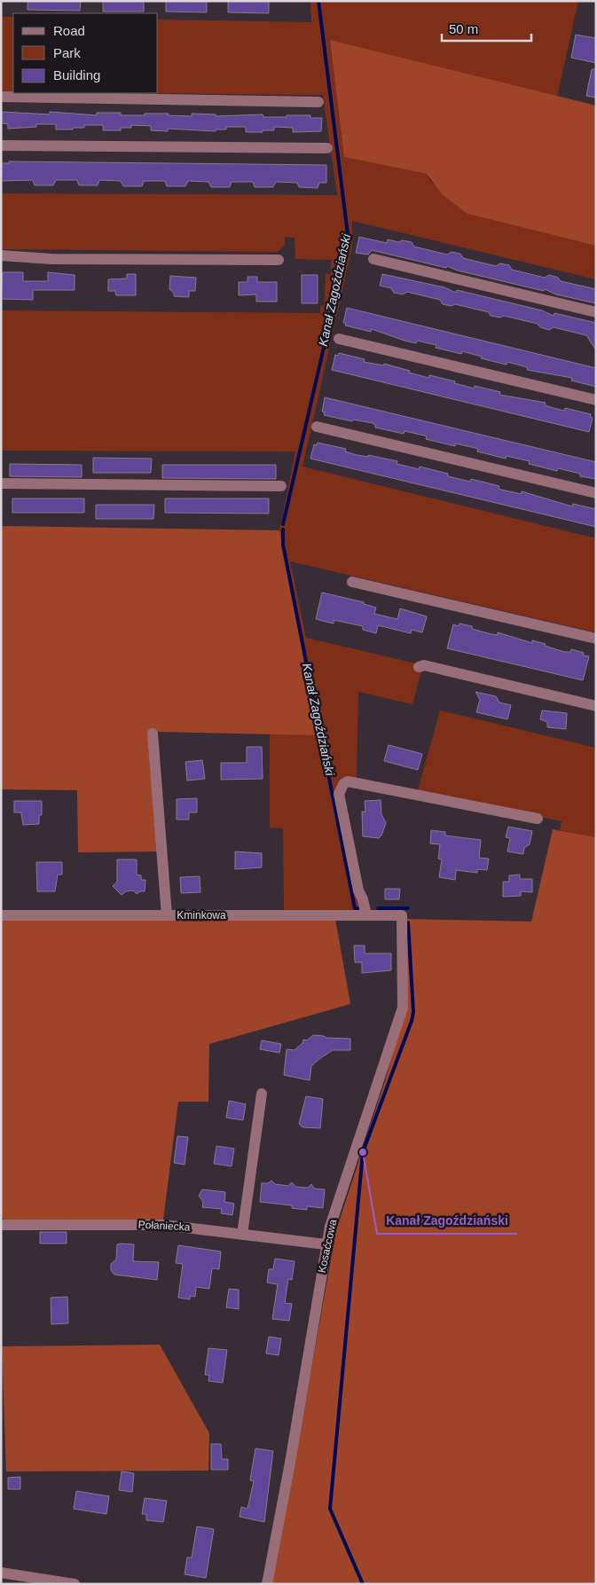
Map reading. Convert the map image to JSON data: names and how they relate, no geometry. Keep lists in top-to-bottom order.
{
  "streets": {
    "street": ["Kminkowa", "Połaniecka", "Kosaćcowa"]
  },
  "crossings": [
    ["Kminkowa", "Kosaćcowa"],
    ["Połaniecka", "Kosaćcowa"]
  ],
  "water": ["Kanał Zagoździański"],
  "places": ["Kanał Zagoździański"],
  "legend": ["Road", "Park", "Building"],
  "scale_bar": "50 m"
}
